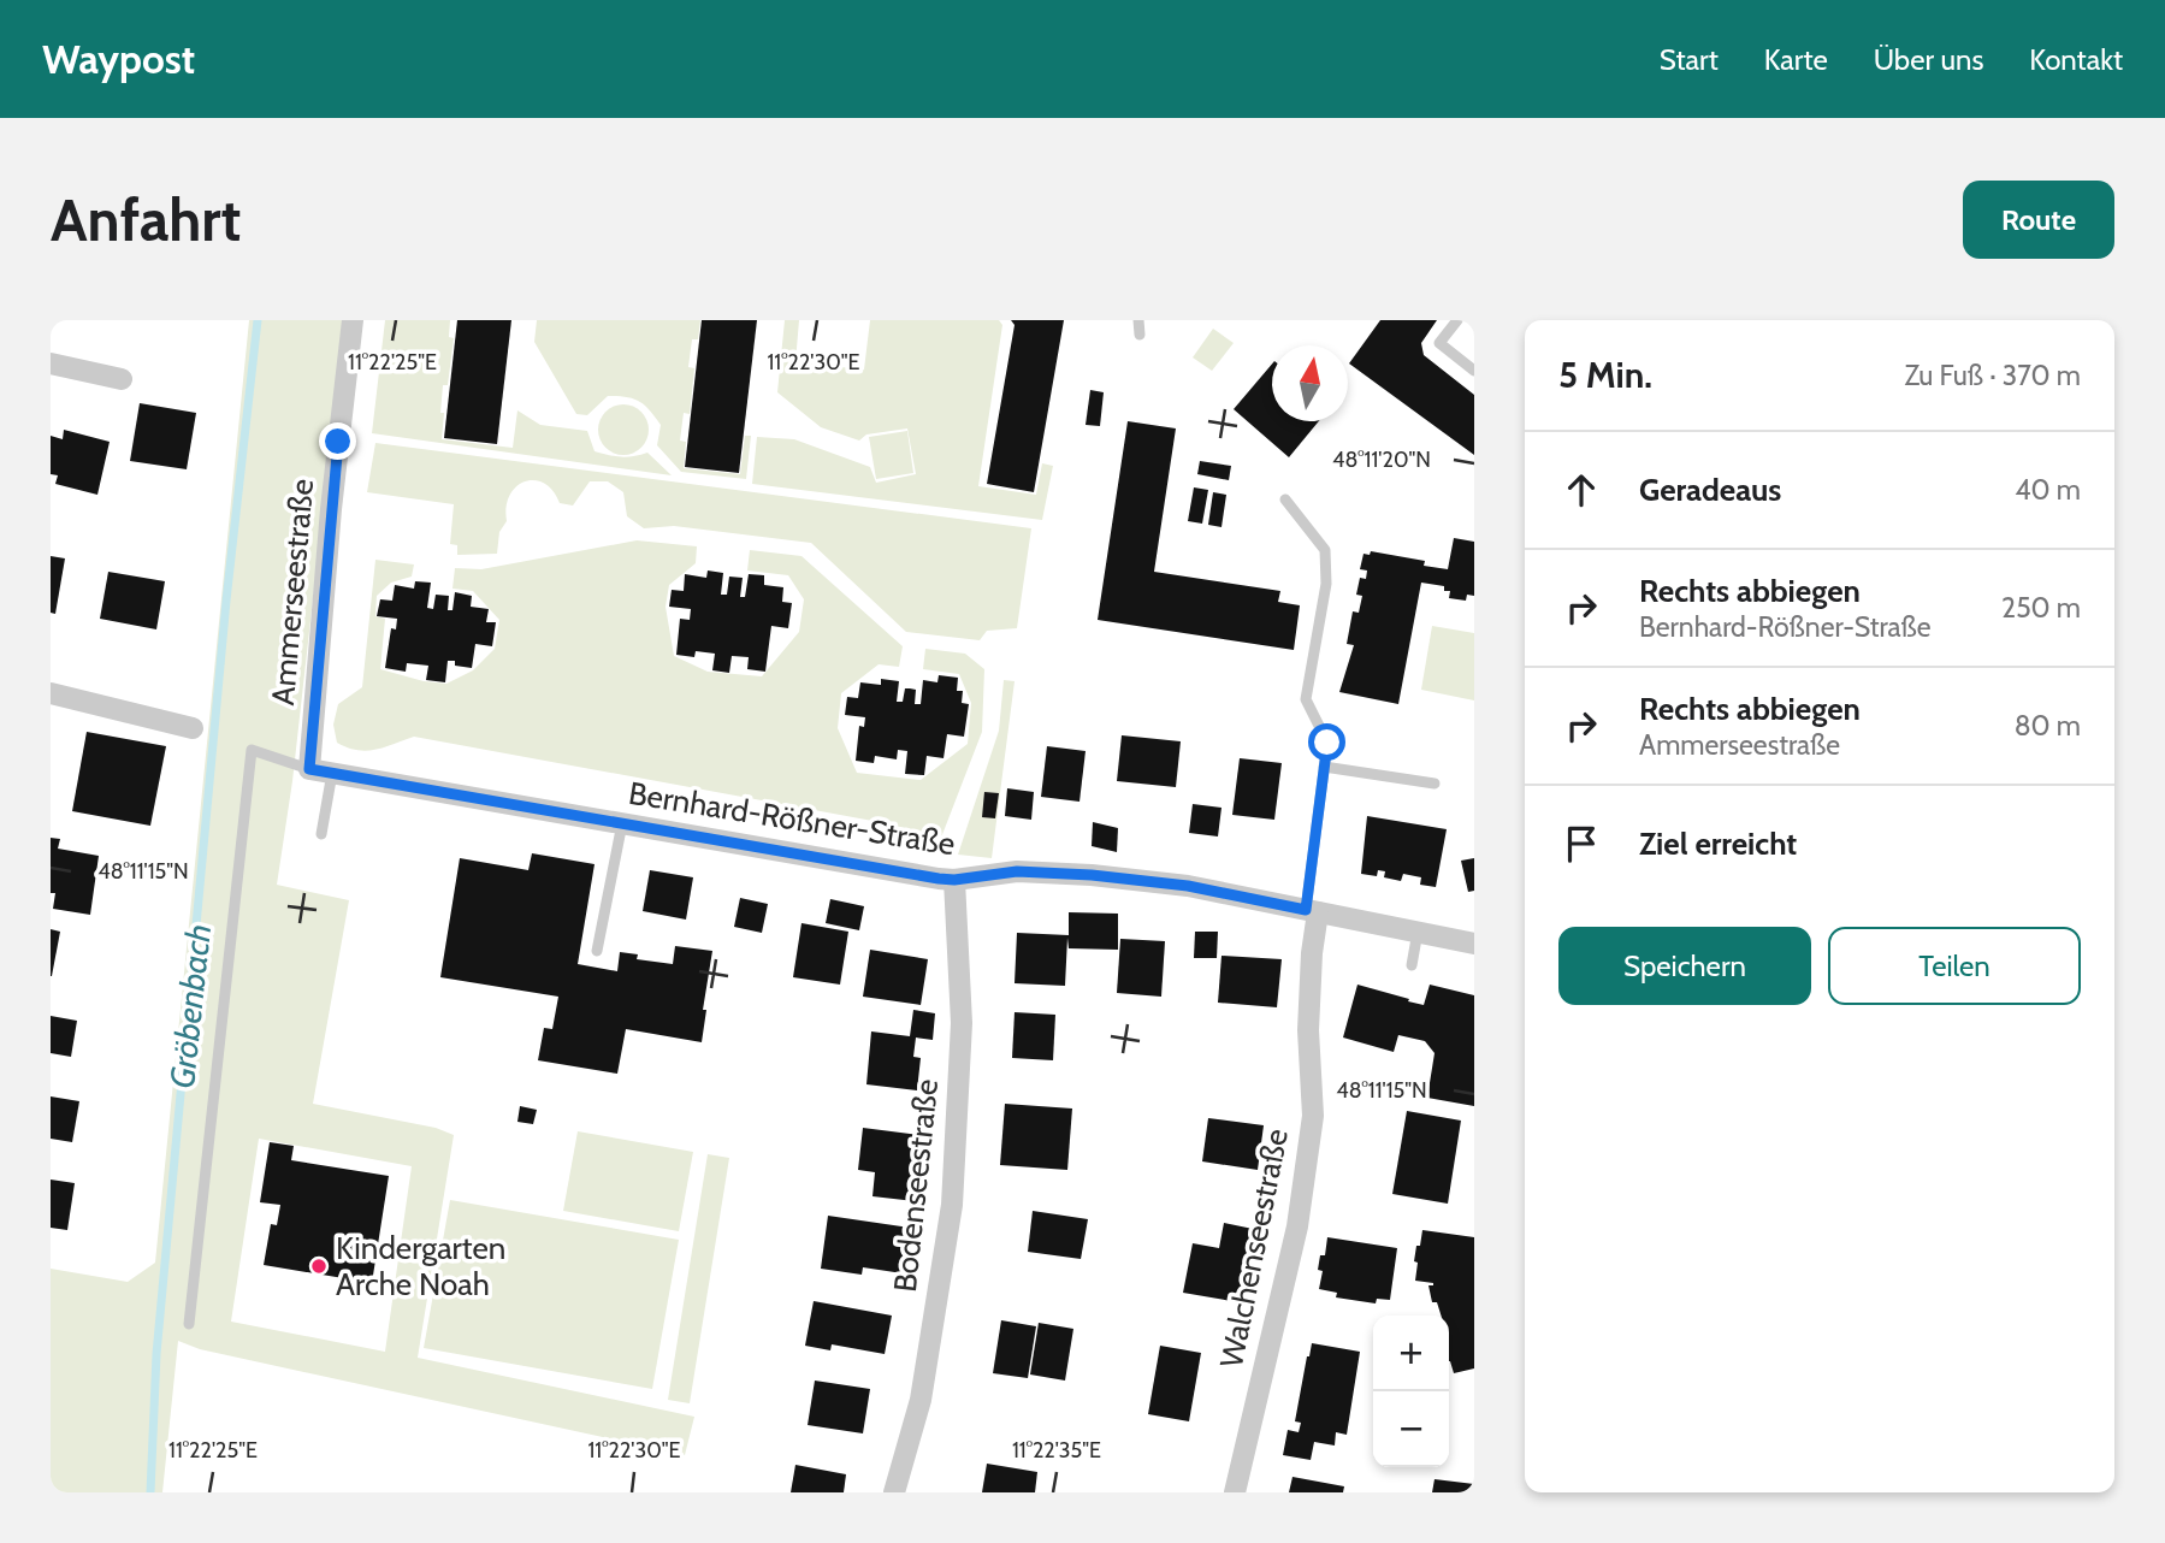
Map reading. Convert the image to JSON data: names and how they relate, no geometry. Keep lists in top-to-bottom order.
{
  "streets": {
    "street": [
      "Ammerseestraße",
      "Bernhard-Rößner-Straße",
      "Bodenseestraße",
      "Walchenseestraße"
    ]
  },
  "crossings": [
    ["Ammerseestraße", "Bernhard-Rößner-Straße"],
    ["Bernhard-Rößner-Straße", "Bodenseestraße"],
    ["Bernhard-Rößner-Straße", "Walchenseestraße"]
  ],
  "water": ["Gröbenbach"],
  "places": ["Kindergarten Arche Noah"],
  "north": "top",
  "page": {
    "header": "Waypost",
    "nav": [
      "Start",
      "Karte",
      "Über uns",
      "Kontakt"
    ],
    "buttons": [
      "Route",
      ["Speichern", "Teilen"]
    ],
    "title": "Anfahrt",
    "heading": ["5 Min.", "Zu Fuß · 370 m"],
    "list": [
      ["Geradeaus", "40 m"],
      ["Rechts abbiegen", "Bernhard-Rößner-Straße", "250 m"],
      ["Rechts abbiegen", "Ammerseestraße", "80 m"],
      "Ziel erreicht"
    ],
    "map_buttons": ["+", "−"]
  },
  "coordinates": [
    "11°22'25\"E",
    "11°22'30\"E",
    "48°11'20\"N",
    "48°11'15\"N",
    "11°22'35\"E"
  ]
}
